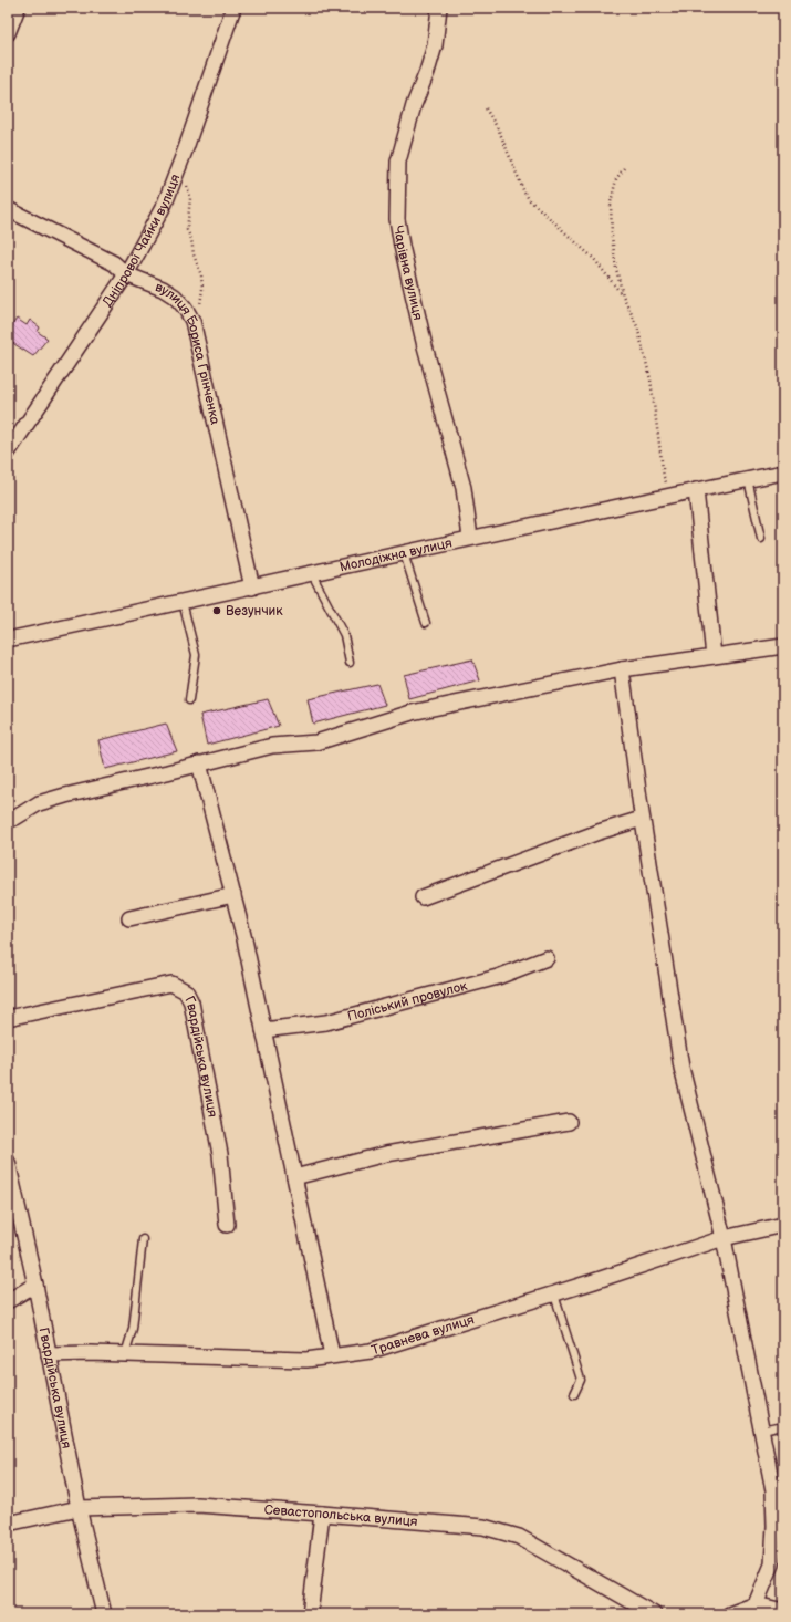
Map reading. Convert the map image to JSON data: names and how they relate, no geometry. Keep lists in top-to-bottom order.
{
  "streets": {
    "street": [
      "Дніпрової Чайки вулиця",
      "Чарівна вулиця",
      "вулиця Бориса Грінченка",
      "Молодіжна вулиця",
      "Поліський провулок",
      "Гвардійська вулиця",
      "Травнева вулиця",
      "Севастопольська вулиця"
    ]
  },
  "crossings": [
    ["Дніпрової Чайки вулиця", "вулиця Бориса Грінченка"],
    ["Чарівна вулиця", "Молодіжна вулиця"],
    ["вулиця Бориса Грінченка", "Молодіжна вулиця"],
    ["Гвардійська вулиця", "Травнева вулиця"],
    ["Гвардійська вулиця", "Севастопольська вулиця"]
  ],
  "places": ["Везунчик"]
}
